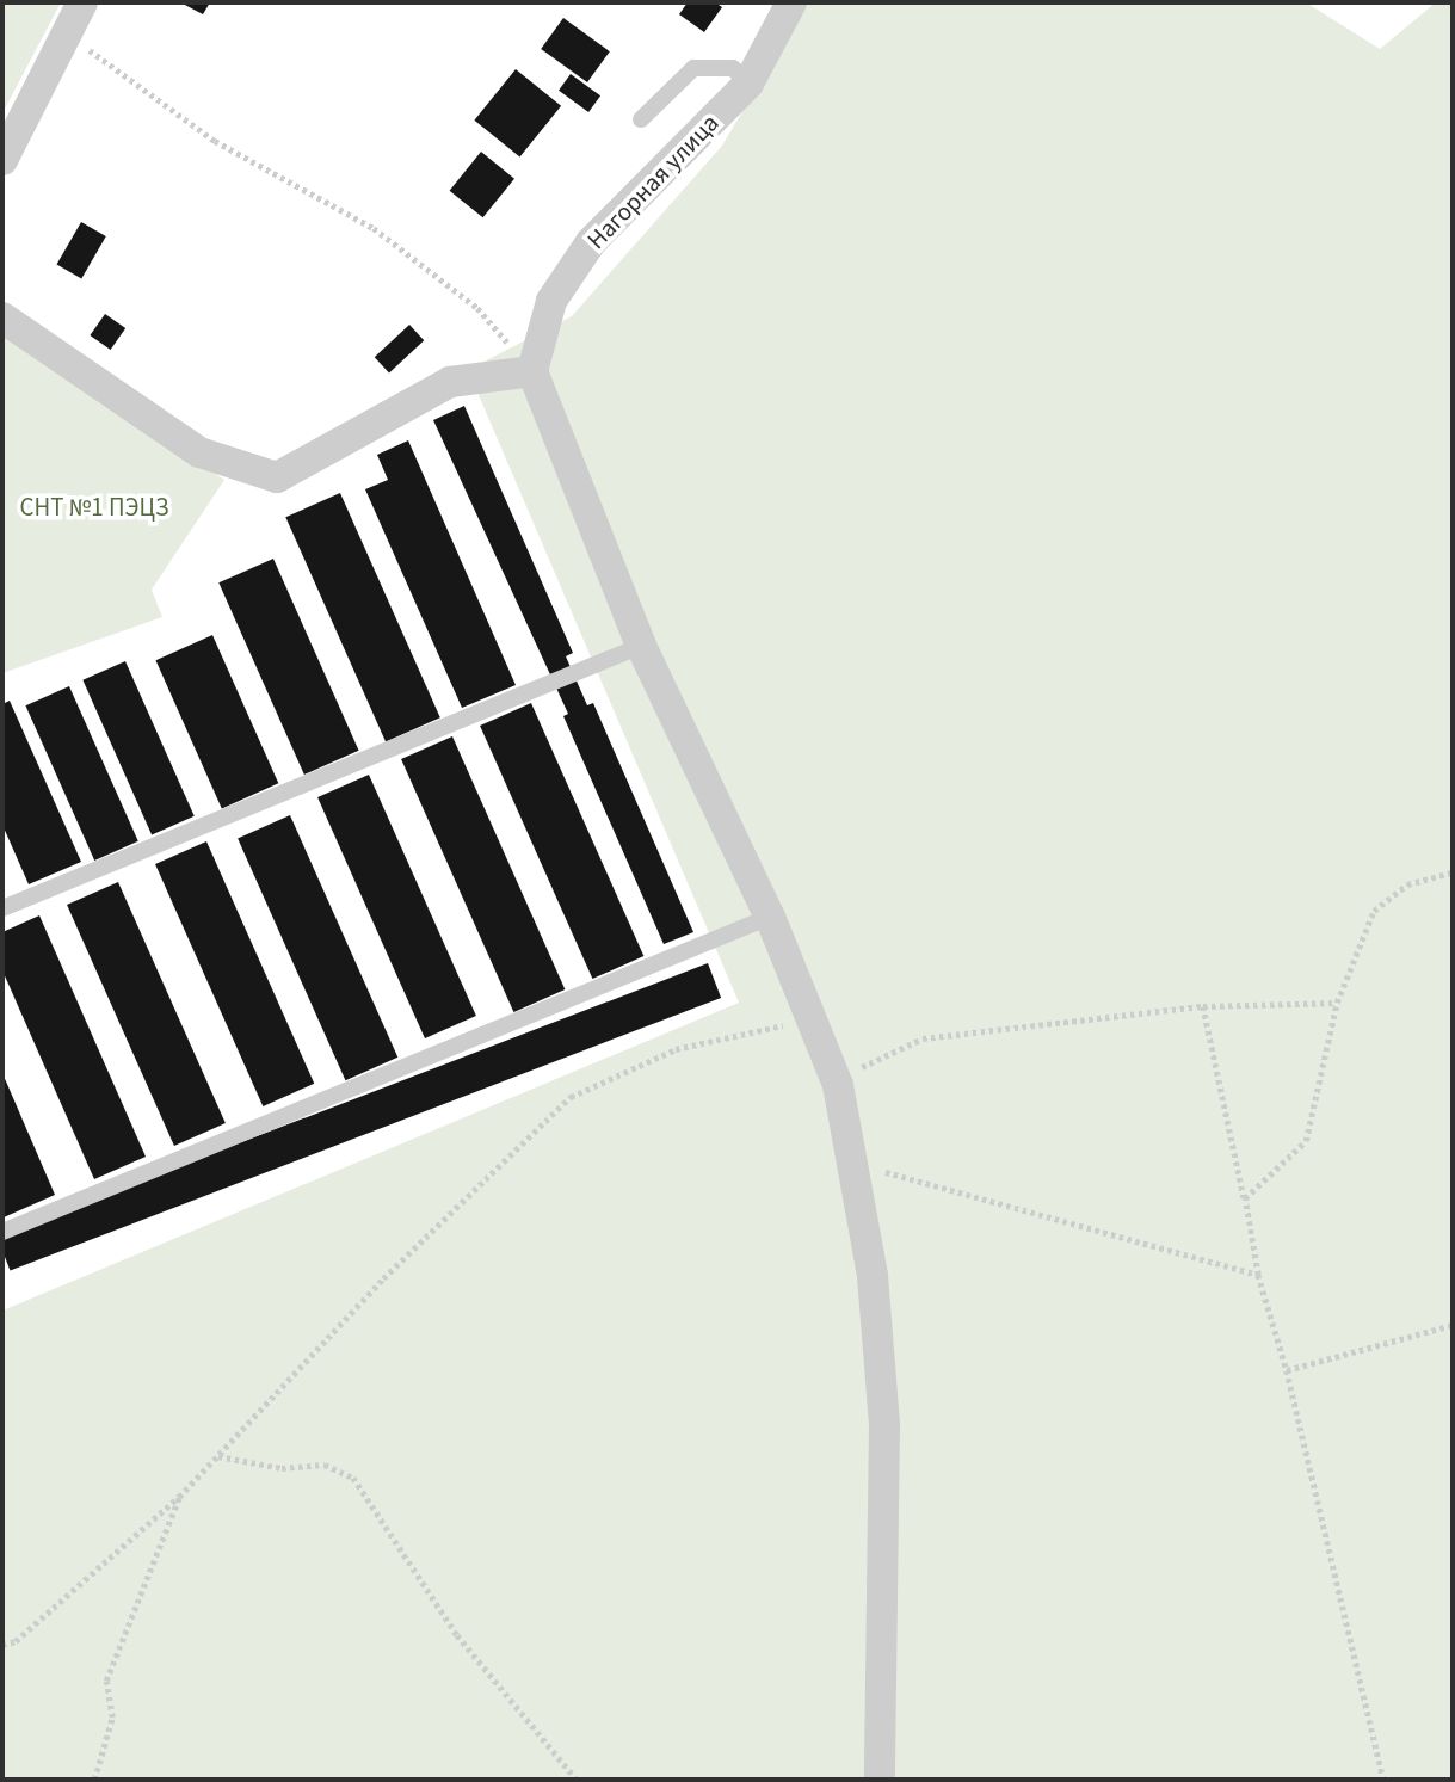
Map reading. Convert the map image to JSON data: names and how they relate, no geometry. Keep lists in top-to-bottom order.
{
  "streets": {
    "street": ["Нагорная улица"]
  },
  "parks": ["СНТ №1 ПЭЦЗ"]
}
